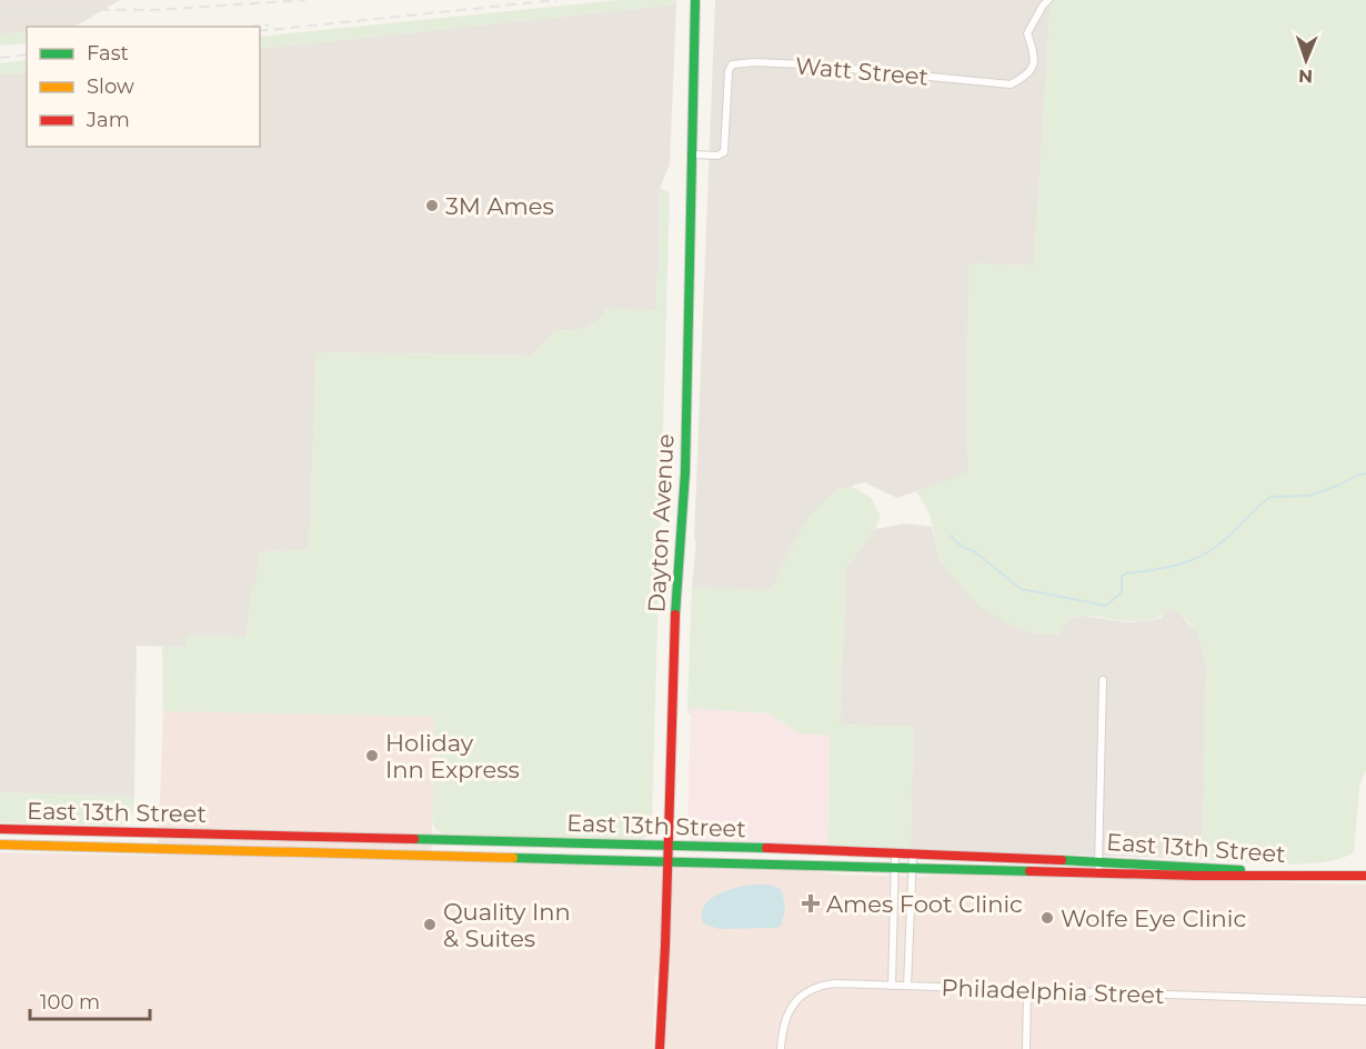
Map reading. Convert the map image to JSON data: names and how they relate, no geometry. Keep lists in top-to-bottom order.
{
  "streets": {
    "main road": ["Dayton Avenue", "East 13th Street"],
    "street": ["Watt Street", "Philadelphia Street"]
  },
  "crossings": [
    ["Watt Street", "Dayton Avenue"],
    ["Dayton Avenue", "East 13th Street"]
  ],
  "places": {
    "other": [
      "3M Ames",
      "Holiday Inn Express",
      "Wolfe Eye Clinic",
      "Quality Inn & Suites"
    ],
    "health": ["Ames Foot Clinic"]
  },
  "legend": ["Fast", "Slow", "Jam"],
  "scale_bar": "100 m",
  "north": "bottom"
}
